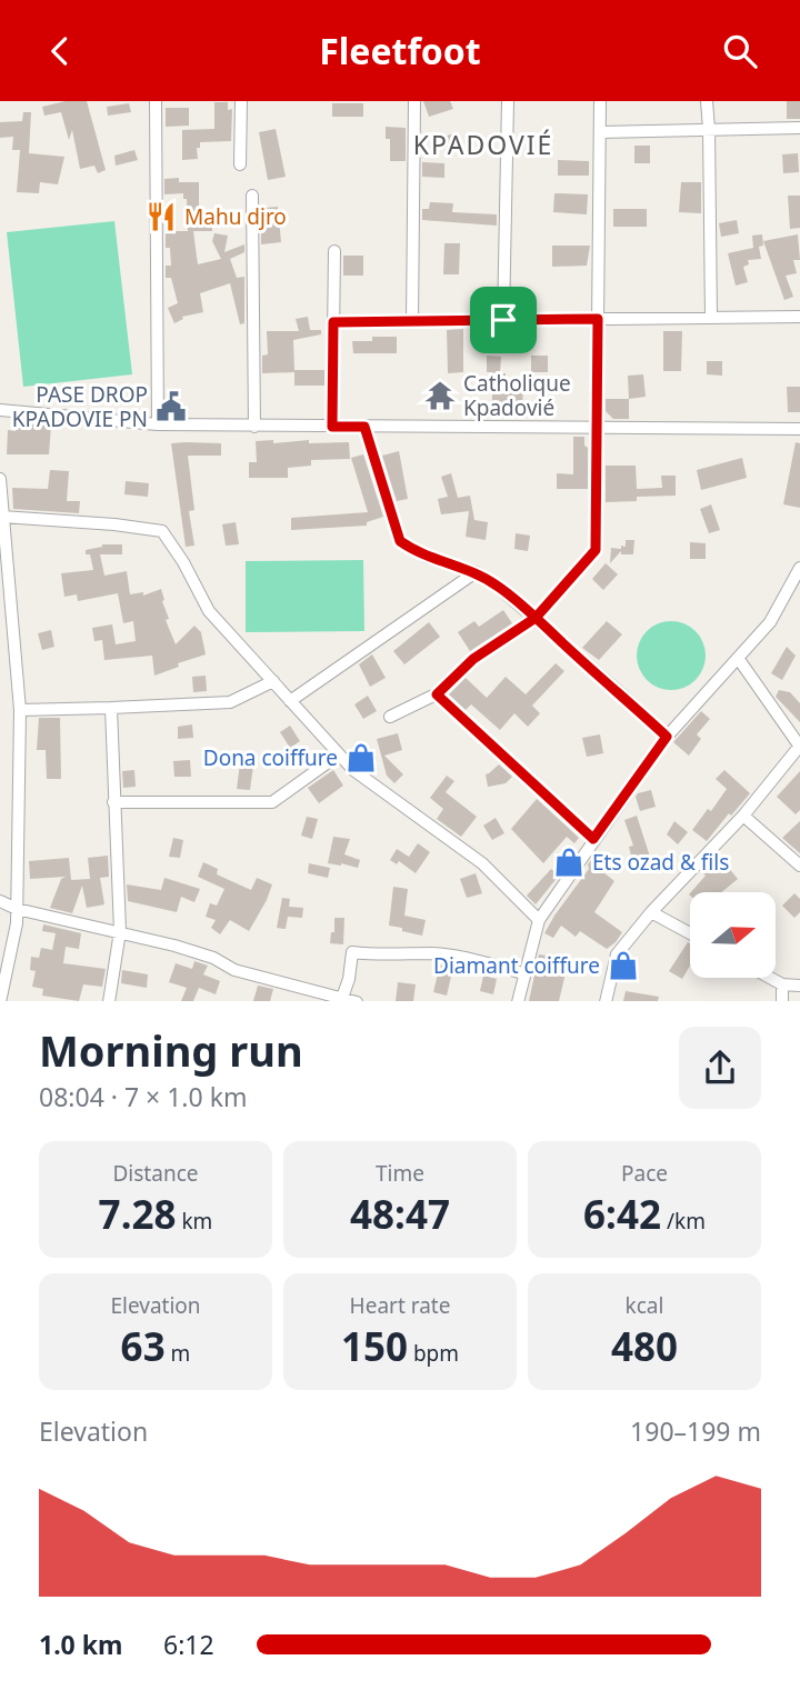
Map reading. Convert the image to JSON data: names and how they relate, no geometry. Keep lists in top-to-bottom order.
{
  "districts": ["KPADOVIÉ"],
  "places": {
    "restaurant": ["Mahu djro"],
    "temple": ["Catholique Kpadovié"],
    "public building": ["PASE DROP KPADOVIE PN"],
    "shop": ["Dona coiffure", "Ets ozad & fils", "Diamant coiffure"]
  },
  "north": "right",
  "page": {
    "header": "Fleetfoot",
    "heading": ["Morning run", "08:04 · 7 × 1.0 km"],
    "stats": [
      ["Distance", "7.28 km"],
      ["Time", "48:47"],
      ["Pace", "6:42 /km"],
      ["Elevation", "63 m"],
      ["Heart rate", "150 bpm"],
      ["kcal", "480"]
    ],
    "chart": ["Elevation", "190–199 m"],
    "list": [
      {
        "name": "1.0 km",
        "note": "6:12"
      }
    ]
  }
}
